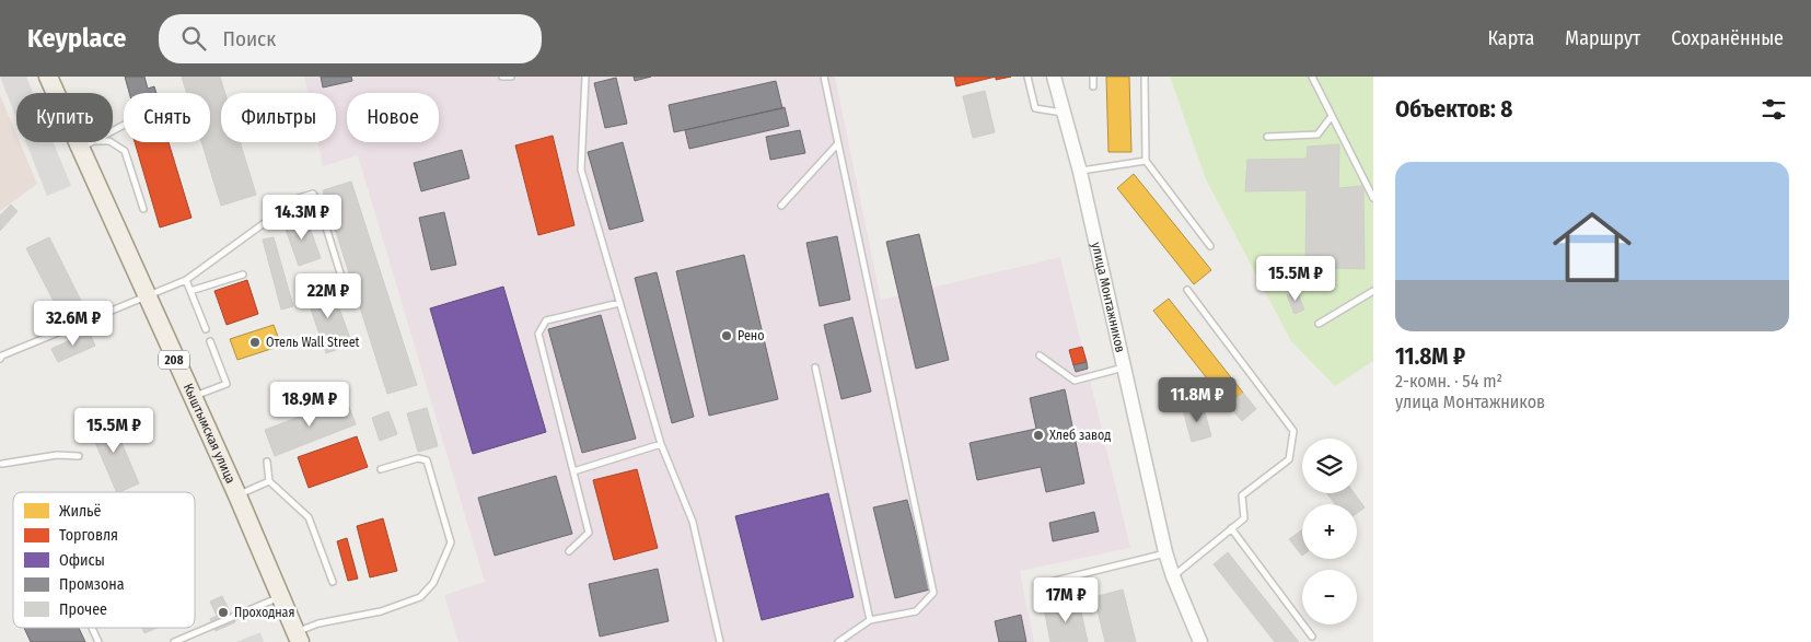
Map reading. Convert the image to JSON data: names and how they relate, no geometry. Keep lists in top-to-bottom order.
{
  "streets": {
    "main road": ["208", "Кыштымская улица"],
    "street": ["улица Монтажников"]
  },
  "places": [
    "Рено",
    "Отель Wall Street",
    "Хлеб завод",
    "Проходная"
  ],
  "legend": [
    "Жильё",
    "Торговля",
    "Офисы",
    "Промзона",
    "Прочее"
  ],
  "page": {
    "header": "Keyplace",
    "search": "Поиск",
    "nav": ["Карта", "Маршрут", "Сохранённые"],
    "heading": "Объектов: 8",
    "chip": [
      "Купить",
      "Снять",
      "Фильтры",
      "Новое"
    ],
    "list": [
      {
        "name": "11.8M ₽",
        "note": "2-комн. · 54 m² · улица Монтажников"
      }
    ],
    "price": [
      "14.3M ₽",
      "15.5M ₽",
      "22M ₽",
      "32.6M ₽",
      "11.8M ₽",
      "18.9M ₽",
      "15.5M ₽",
      "17M ₽"
    ],
    "map_buttons": ["+", "−"]
  }
}
